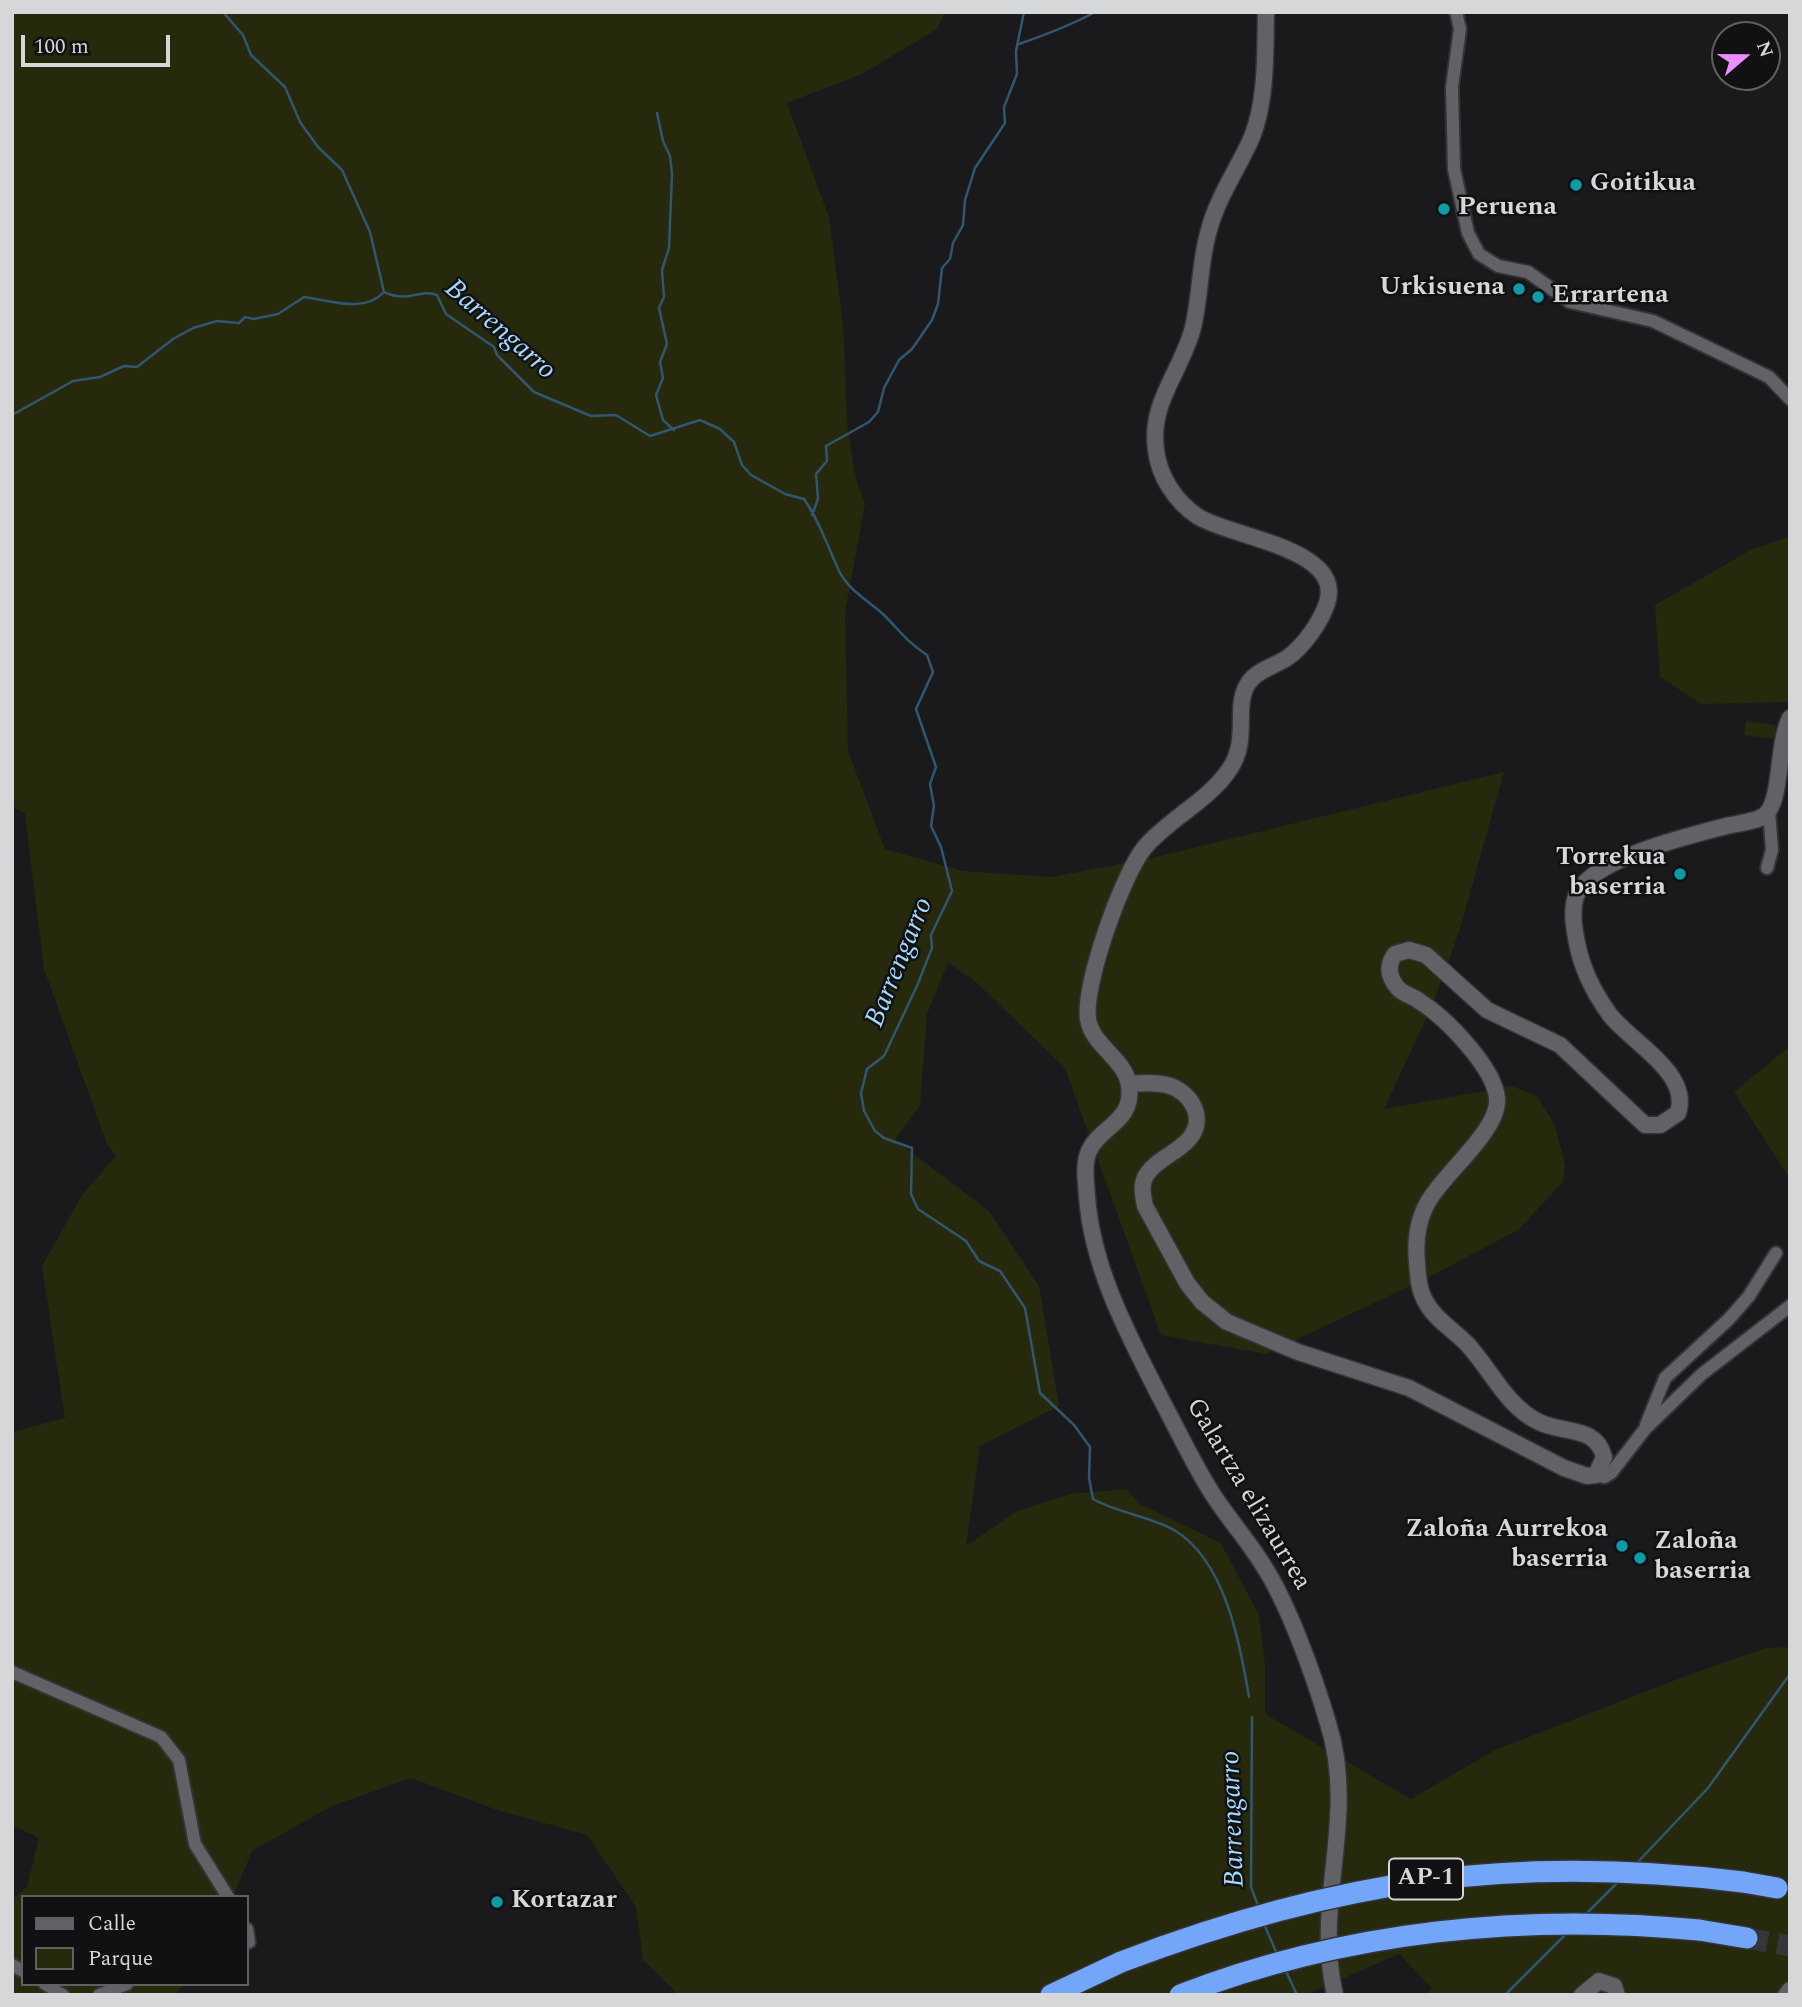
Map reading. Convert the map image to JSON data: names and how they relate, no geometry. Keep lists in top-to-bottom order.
{
  "streets": {
    "highway": ["AP-1"],
    "street": ["Galartza elizaurrea"]
  },
  "water": ["Barrengarro"],
  "places": [
    "Goitikua",
    "Peruena",
    "Urkisuena",
    "Errartena",
    "Torrekua baserria",
    "Zaloña Aurrekoa baserria",
    "Zaloña baserria",
    "Kortazar"
  ],
  "legend": ["Calle", "Parque"],
  "scale_bar": "100 m",
  "north": "right"
}
